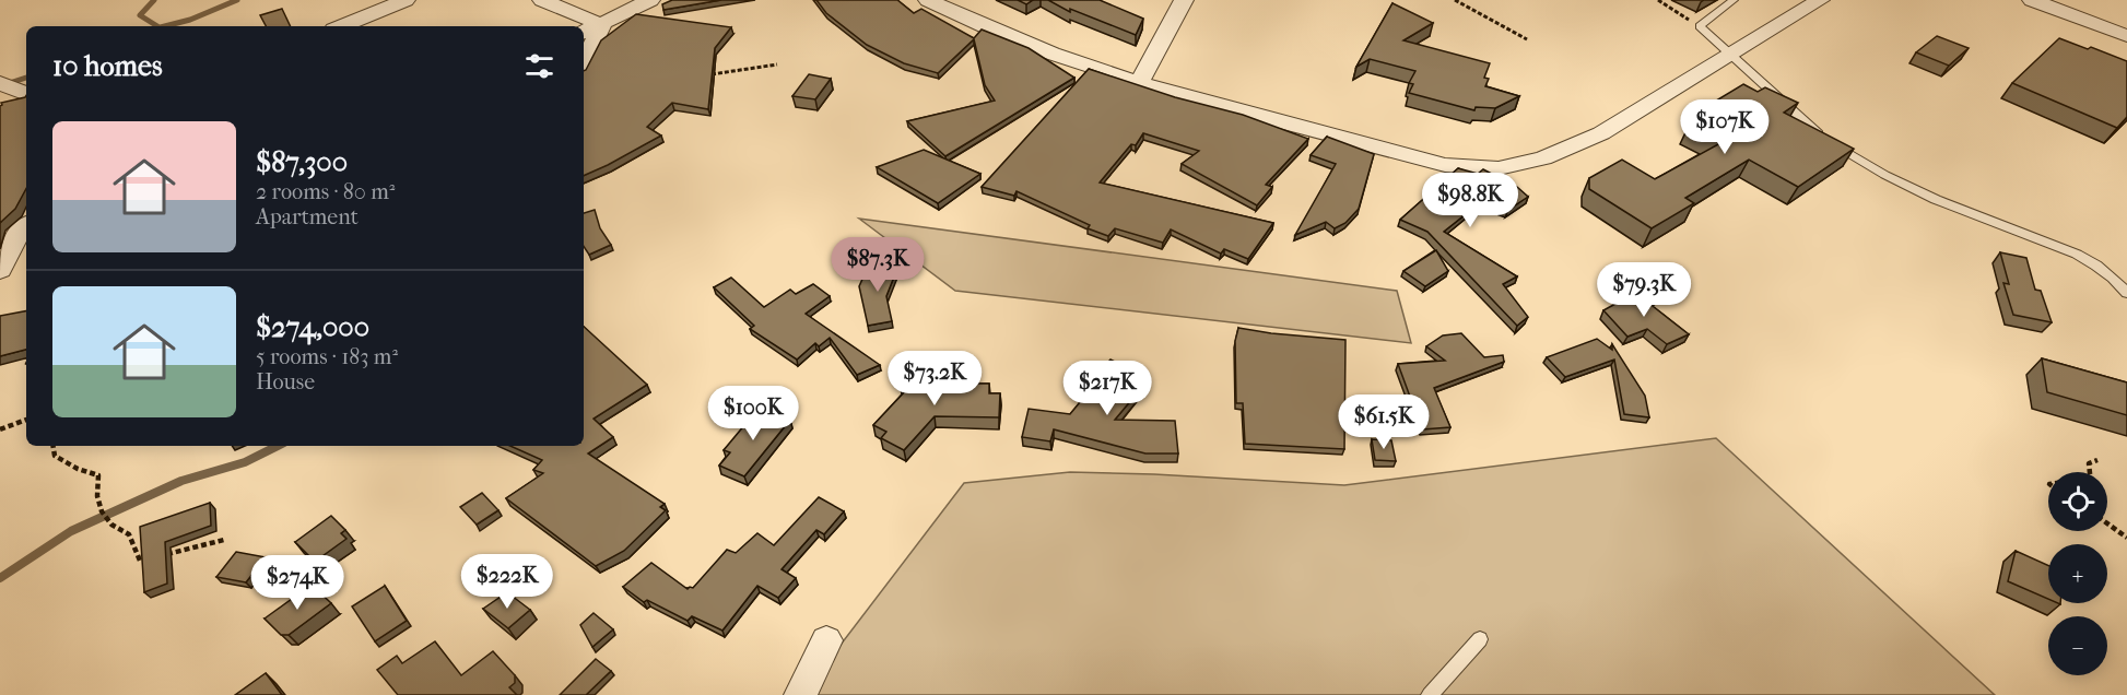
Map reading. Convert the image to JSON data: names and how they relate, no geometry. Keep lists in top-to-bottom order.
{
  "page": {
    "heading": "10 homes",
    "price": [
      "$107K",
      "$98.8K",
      "$87.3K",
      "$79.3K",
      "$73.2K",
      "$217K",
      "$100K",
      "$61.5K",
      "$222K",
      "$274K"
    ],
    "list": [
      {
        "name": "$87,300",
        "note": "2 rooms · 80 m² · Apartment"
      },
      {
        "name": "$274,000",
        "note": "5 rooms · 183 m² · House"
      }
    ],
    "map_buttons": ["+", "−"]
  }
}
